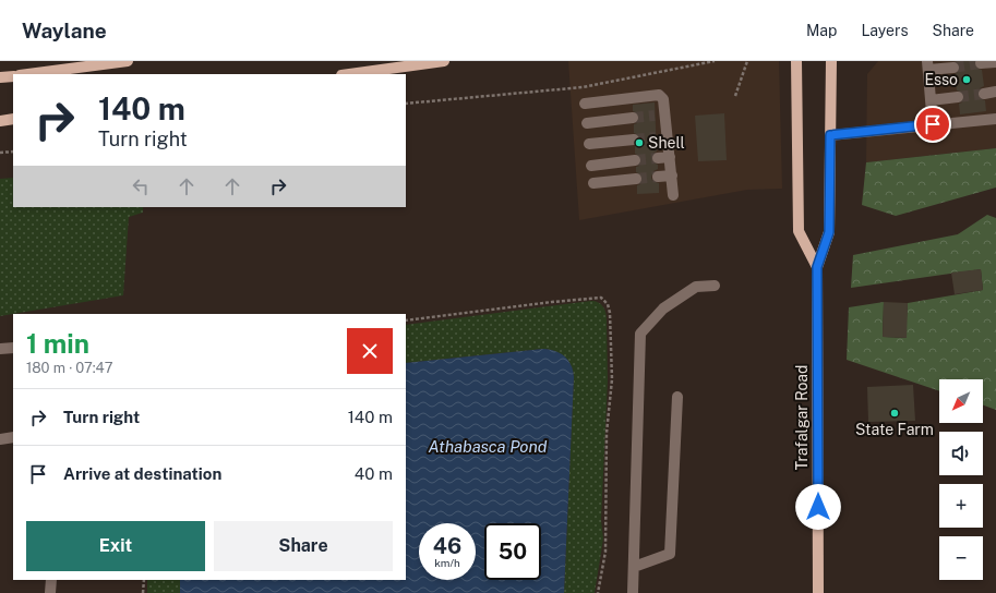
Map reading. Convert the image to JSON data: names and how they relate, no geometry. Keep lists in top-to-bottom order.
{
  "streets": {
    "main road": ["Trafalgar Road"]
  },
  "water": ["Athabasca Pond"],
  "places": ["Esso", "Shell", "State Farm"],
  "north": "bottom left",
  "page": {
    "header": "Waylane",
    "nav": ["Map", "Layers", "Share"],
    "turn": ["140 m", "Turn right"],
    "heading": ["1 min", "180 m · 07:47"],
    "map_buttons": ["+", "−"],
    "list": [
      {
        "name": "Turn right",
        "value": "140 m"
      },
      {
        "name": "Arrive at destination",
        "value": "40 m"
      }
    ],
    "buttons": ["Exit", "Share"],
    "speed": "46 km/h",
    "limit": "50"
  }
}
